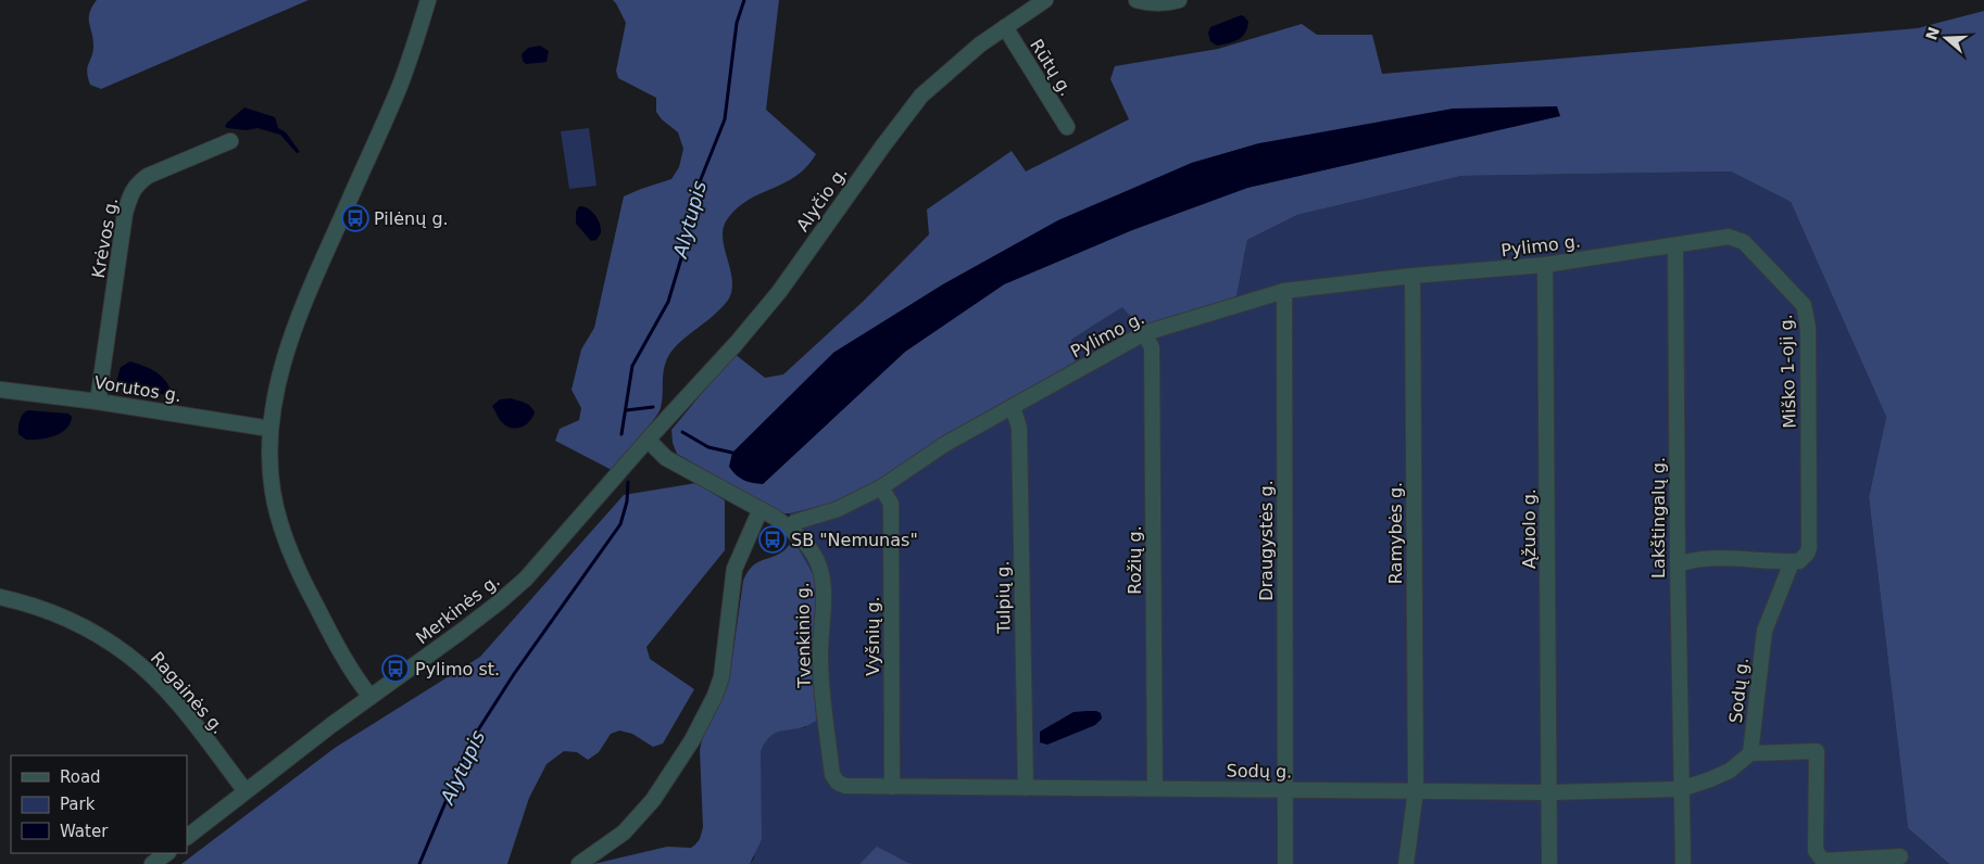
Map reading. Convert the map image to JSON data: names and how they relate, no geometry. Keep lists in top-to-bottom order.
{
  "streets": {
    "street": [
      "Rūtų g.",
      "Alyčio g.",
      "Krėvos g.",
      "Pylimo g.",
      "Miško 1-oji g.",
      "Vorutos g.",
      "Lakštingalų g.",
      "Ąžuolo g.",
      "Ramybės g.",
      "Draugystės g.",
      "Rožių g.",
      "Tulpių g.",
      "Merkinės g.",
      "Tvenkinio g.",
      "Vyšnių g.",
      "Sodų g.",
      "Ragainės g."
    ]
  },
  "crossings": [
    ["Rūtų g.", "Alyčio g."],
    ["Alyčio g.", "Merkinės g."],
    ["Krėvos g.", "Vorutos g."],
    ["Pylimo g.", "Miško 1-oji g."],
    ["Pylimo g.", "Lakštingalų g."],
    ["Pylimo g.", "Ąžuolo g."],
    ["Pylimo g.", "Ramybės g."],
    ["Pylimo g.", "Draugystės g."],
    ["Pylimo g.", "Rožių g."],
    ["Pylimo g.", "Tulpių g."],
    ["Pylimo g.", "Tvenkinio g."],
    ["Pylimo g.", "Vyšnių g."],
    ["Miško 1-oji g.", "Lakštingalų g."],
    ["Miško 1-oji g.", "Sodų g."],
    ["Lakštingalų g.", "Sodų g."],
    ["Ąžuolo g.", "Sodų g."],
    ["Ramybės g.", "Sodų g."],
    ["Draugystės g.", "Sodų g."],
    ["Rožių g.", "Sodų g."],
    ["Tulpių g.", "Sodų g."],
    ["Merkinės g.", "Ragainės g."],
    ["Tvenkinio g.", "Sodų g."],
    ["Vyšnių g.", "Sodų g."]
  ],
  "water": ["Alytupis"],
  "places": {
    "bus stop": ["Pilėnų g.", "SB \"Nemunas\"", "Pylimo st."]
  },
  "legend": ["Road", "Park", "Water"],
  "north": "left"
}
